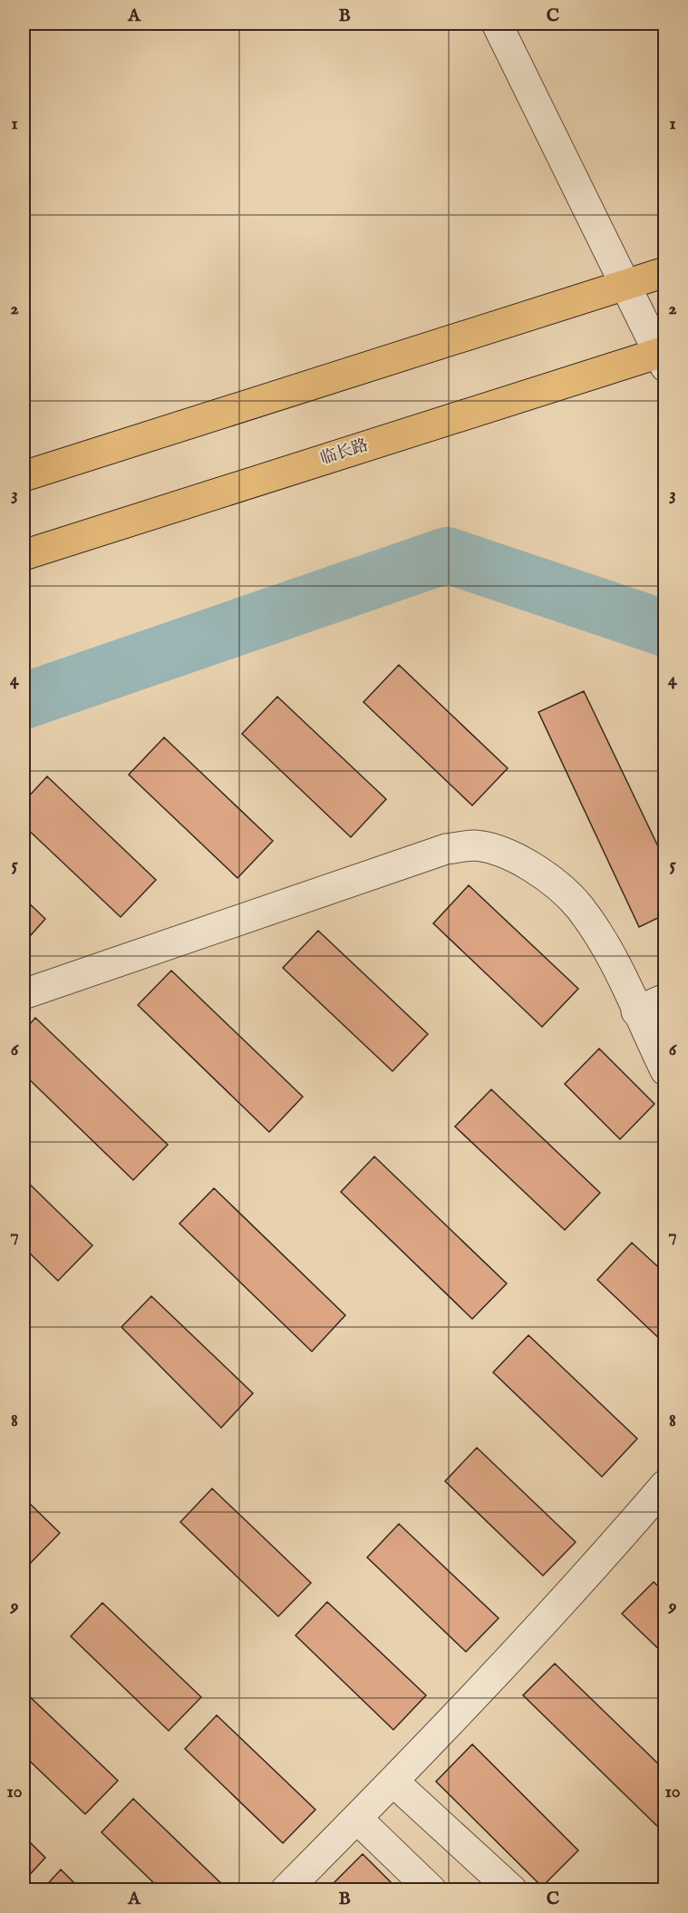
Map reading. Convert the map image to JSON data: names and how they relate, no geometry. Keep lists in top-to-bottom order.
{
  "streets": {
    "main road": ["临长路"]
  },
  "grid": {
    "columns": ["A", "B", "C"],
    "rows": [
      "1",
      "2",
      "3",
      "4",
      "5",
      "6",
      "7",
      "8",
      "9",
      "10"
    ]
  }
}
